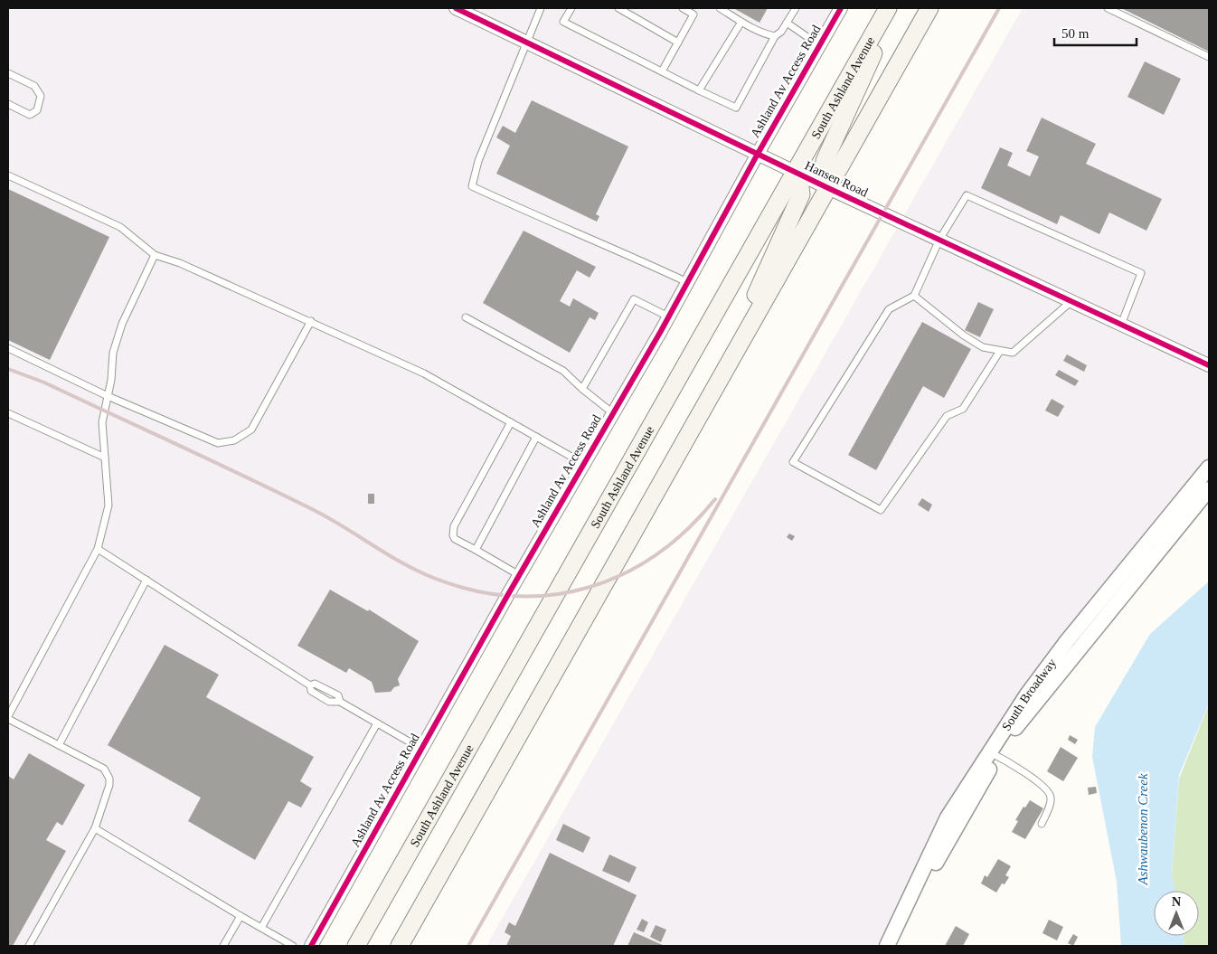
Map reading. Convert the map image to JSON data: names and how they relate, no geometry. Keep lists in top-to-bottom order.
{
  "streets": {
    "main road": ["South Ashland Avenue"],
    "street": ["Ashland Av Access Road", "Hansen Road", "South Broadway"]
  },
  "crossings": [
    ["Ashland Av Access Road", "Hansen Road"],
    ["South Ashland Avenue", "Hansen Road"]
  ],
  "water": ["Ashwaubenon Creek"],
  "scale_bar": "50 m",
  "north": "top"
}
